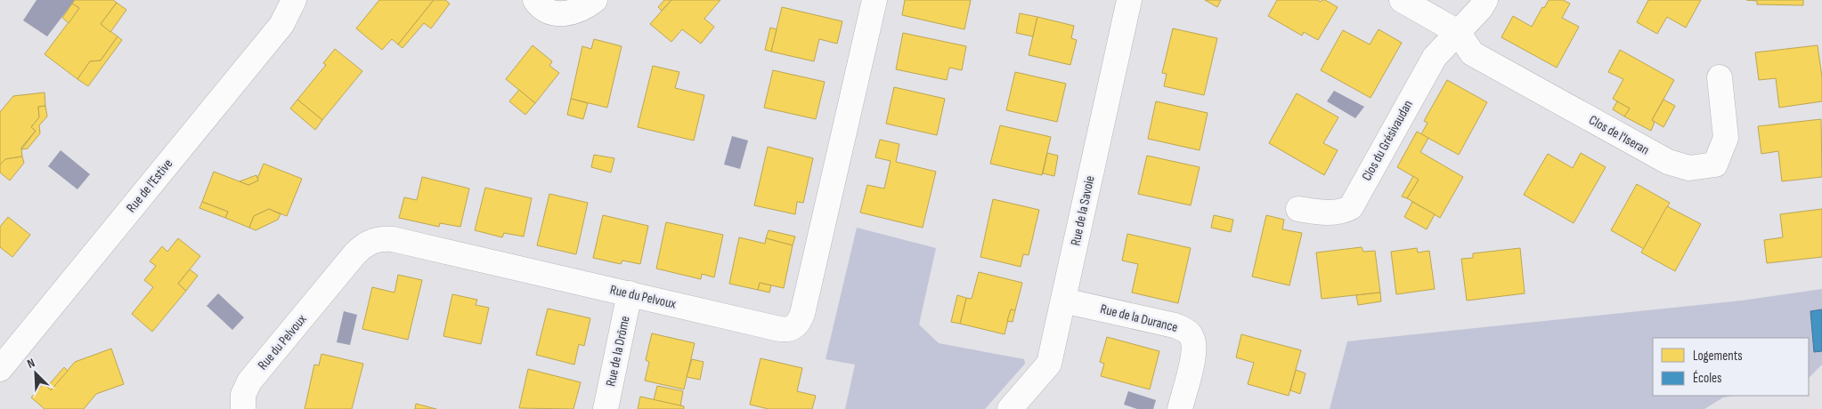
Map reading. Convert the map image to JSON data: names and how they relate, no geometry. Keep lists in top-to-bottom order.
{
  "streets": {
    "street": [
      "Clos de l'Iseran",
      "Clos du Grésivaudan",
      "Rue de l'Estive",
      "Rue de la Savoie",
      "Rue du Pelvoux",
      "Rue de la Durance",
      "Rue de la Drôme"
    ]
  },
  "crossings": [
    ["Clos de l'Iseran", "Clos du Grésivaudan"],
    ["Rue de la Savoie", "Rue de la Durance"],
    ["Rue du Pelvoux", "Rue de la Drôme"]
  ],
  "legend": ["Logements", "Écoles"],
  "north": "top left"
}
